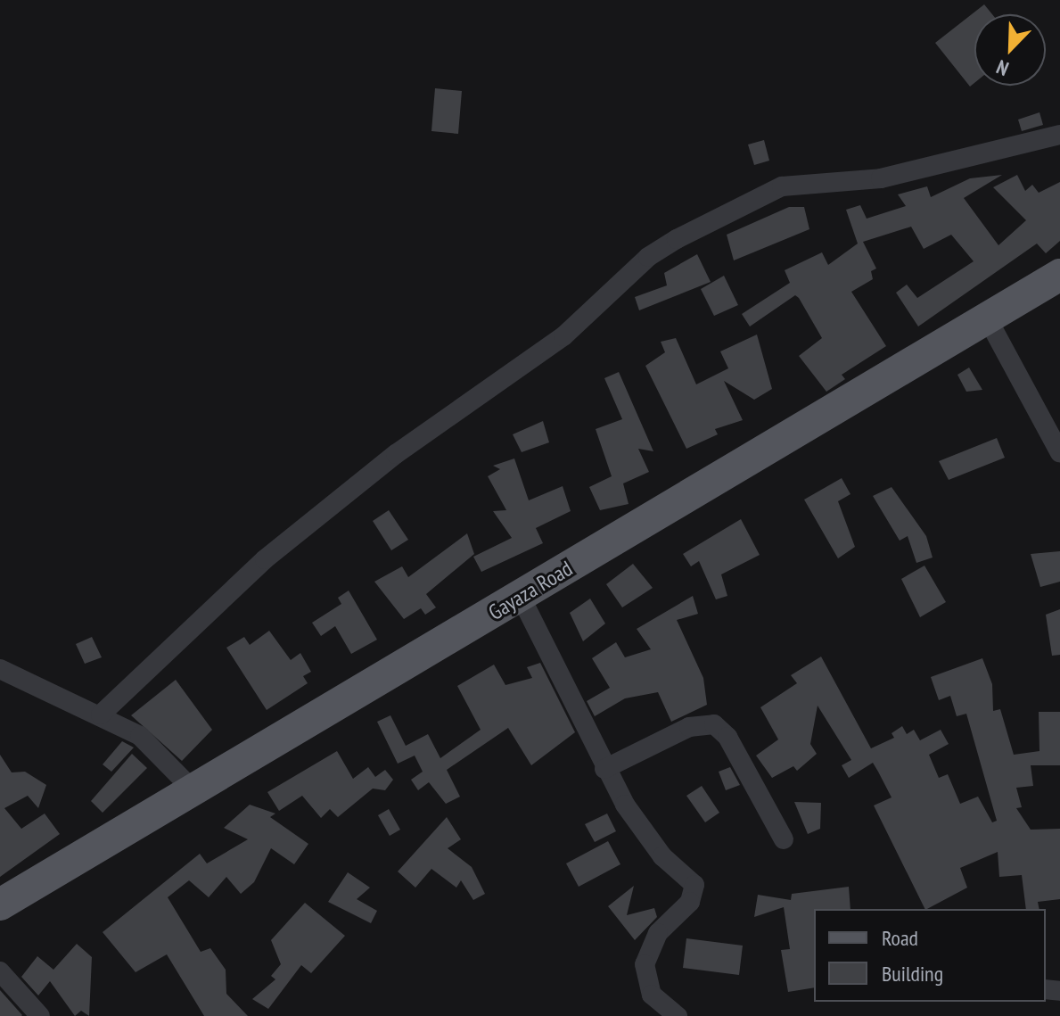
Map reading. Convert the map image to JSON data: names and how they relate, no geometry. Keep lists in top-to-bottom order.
{
  "streets": {
    "main road": ["Gayaza Road"]
  },
  "legend": ["Road", "Building"],
  "north": "bottom left"
}
